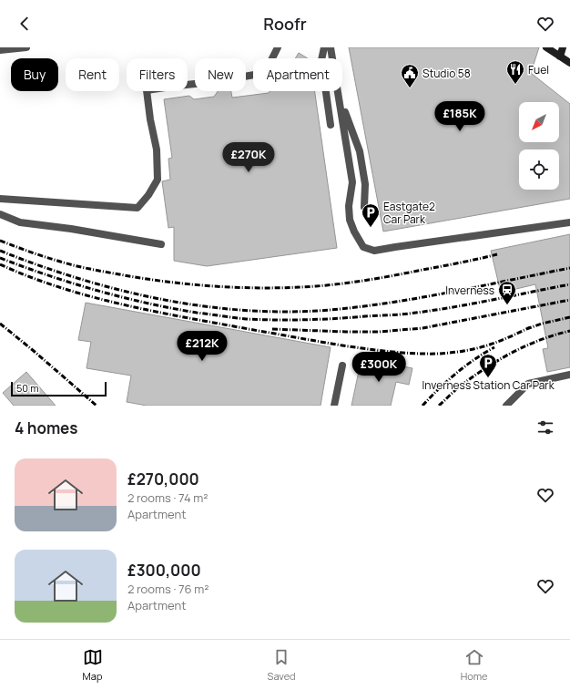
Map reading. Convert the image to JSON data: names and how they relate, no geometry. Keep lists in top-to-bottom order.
{
  "places": {
    "restaurant": ["Fuel"],
    "public building": ["Studio 58"],
    "parking": ["Eastgate2 Car Park", "Inverness Station Car Park"],
    "station": ["Inverness"]
  },
  "scale_bar": "50 m",
  "north": "bottom left",
  "page": {
    "header": "Roofr",
    "chip": [
      "Buy",
      "Rent",
      "Filters",
      "New",
      "Apartment"
    ],
    "price": [
      "£185K",
      "£270K",
      "£212K",
      "£300K"
    ],
    "scale": "50 m",
    "heading": "4 homes",
    "list": [
      {
        "name": "£270,000",
        "note": "2 rooms · 74 m² · Apartment"
      },
      {
        "name": "£300,000",
        "note": "2 rooms · 76 m² · Apartment"
      }
    ],
    "tabs": ["Map", "Saved", "Home"]
  }
}
